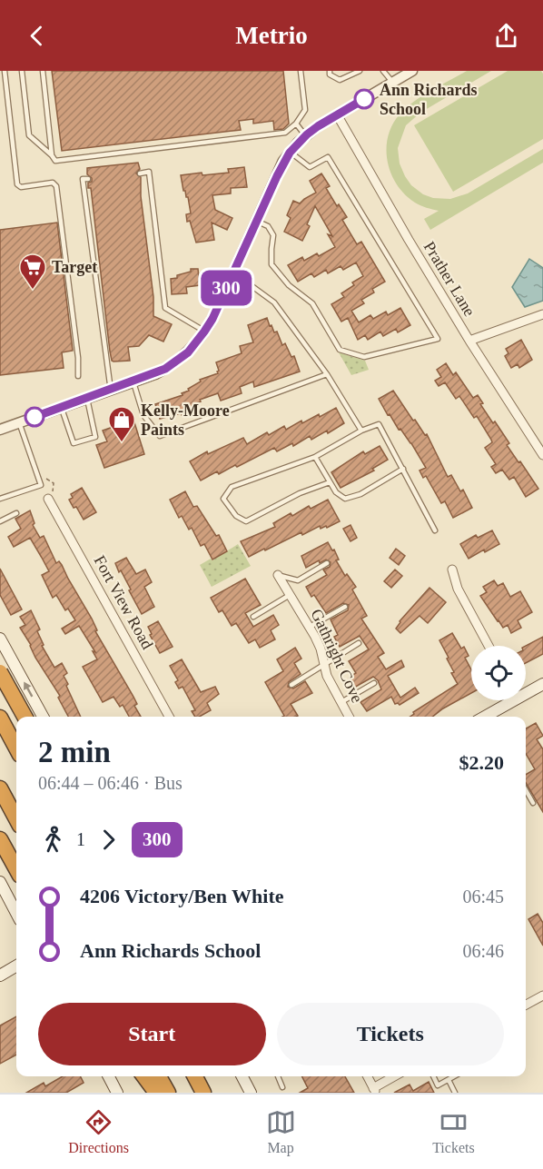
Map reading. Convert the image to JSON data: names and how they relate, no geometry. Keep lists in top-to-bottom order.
{
  "streets": {
    "street": ["Prather Lane", "Fort View Road", "Gathright Cove"]
  },
  "places": {
    "other": ["Ann Richards School"],
    "supermarket": ["Target"],
    "shop": ["Kelly-Moore Paints"]
  },
  "lines": ["bus line 300"],
  "page": {
    "header": "Metrio",
    "on_map": "300",
    "heading": ["2 min", "06:44 – 06:46 · Bus", "$2.20"],
    "legs": ["1", "300"],
    "list": [
      {
        "name": "4206 Victory/Ben White",
        "value": "06:45"
      },
      {
        "name": "Ann Richards School",
        "value": "06:46"
      }
    ],
    "buttons": ["Start", "Tickets"],
    "tabs": ["Directions", "Map", "Tickets"]
  }
}
